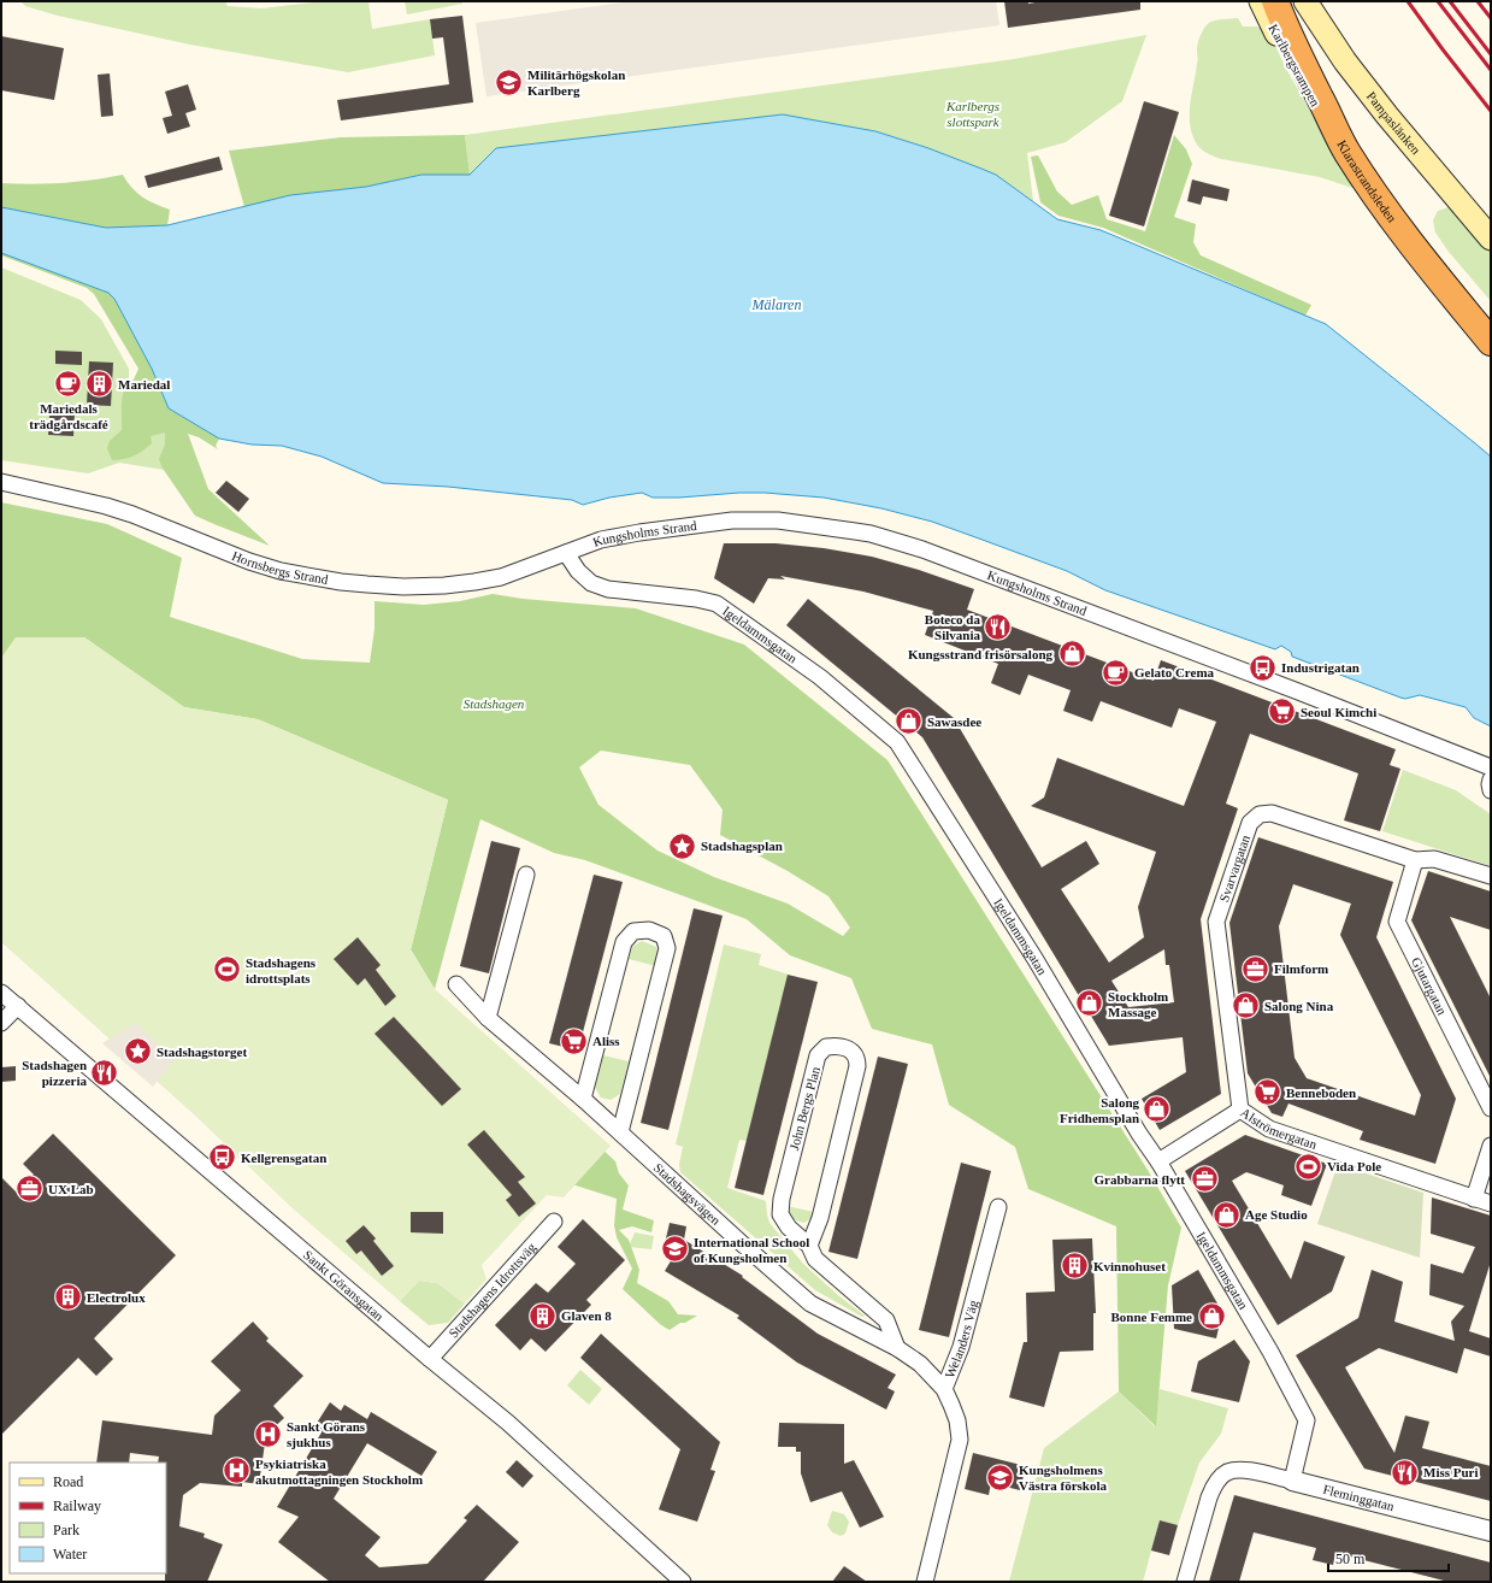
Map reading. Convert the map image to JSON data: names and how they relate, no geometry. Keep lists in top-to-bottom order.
{
  "streets": {
    "highway": ["Klarastrandsleden"],
    "main road": ["Karlbergsrampen", "Pampaslänken"],
    "street": [
      "Kungsholms Strand",
      "Hornsbergs Strand",
      "Igeldammsgatan",
      "Svarvargatan",
      "Gjutargatan",
      "John Bergs Plan",
      "Alströmergatan",
      "Stadshagsvägen",
      "Sankt Göransgatan",
      "Stadshagens Idrottsväg",
      "Welanders Väg",
      "Fleminggatan"
    ]
  },
  "crossings": [
    ["Karlbergsrampen", "Klarastrandsleden"],
    ["Kungsholms Strand", "Hornsbergs Strand"],
    ["Kungsholms Strand", "Igeldammsgatan"],
    ["Hornsbergs Strand", "Igeldammsgatan"],
    ["Igeldammsgatan", "Alströmergatan"],
    ["Igeldammsgatan", "Fleminggatan"],
    ["Svarvargatan", "Gjutargatan"],
    ["Svarvargatan", "Alströmergatan"],
    ["John Bergs Plan", "Stadshagsvägen"],
    ["Stadshagsvägen", "Welanders Väg"],
    ["Sankt Göransgatan", "Stadshagens Idrottsväg"]
  ],
  "water": ["Mälaren"],
  "parks": ["Karlbergs slottspark", "Stadshagen"],
  "places": {
    "school or university": ["Militärhögskolan Karlberg", "International School of Kungsholmen", "Kungsholmens Västra förskola"],
    "cafe": ["Mariedals trädgårdscafé", "Gelato Crema"],
    "building": [
      "Mariedal",
      "Kvinnohuset",
      "Electrolux",
      "Glaven 8"
    ],
    "restaurant": ["Boteco da Silvania", "Stadshagen pizzeria", "Miss Puri"],
    "shop": [
      "Kungsstrand frisörsalong",
      "Sawasdee",
      "Stockholm Massage",
      "Salong Nina",
      "Salong Fridhemsplan",
      "Age Studio",
      "Bonne Femme"
    ],
    "bus stop": ["Industrigatan", "Kellgrensgatan"],
    "supermarket": ["Seoul Kimchi", "Aliss", "Benneboden"],
    "place": ["Stadshagsplan", "Stadshagstorget"],
    "office": ["Filmform", "Grabbarna flytt", "UX Lab"],
    "sports": ["Stadshagens idrottsplats", "Vida Pole"],
    "hospital": ["Sankt Görans sjukhus", "Psykiatriska akutmottagningen Stockholm"]
  },
  "legend": [
    "Road",
    "Railway",
    "Park",
    "Water"
  ],
  "scale_bar": "50 m"
}
